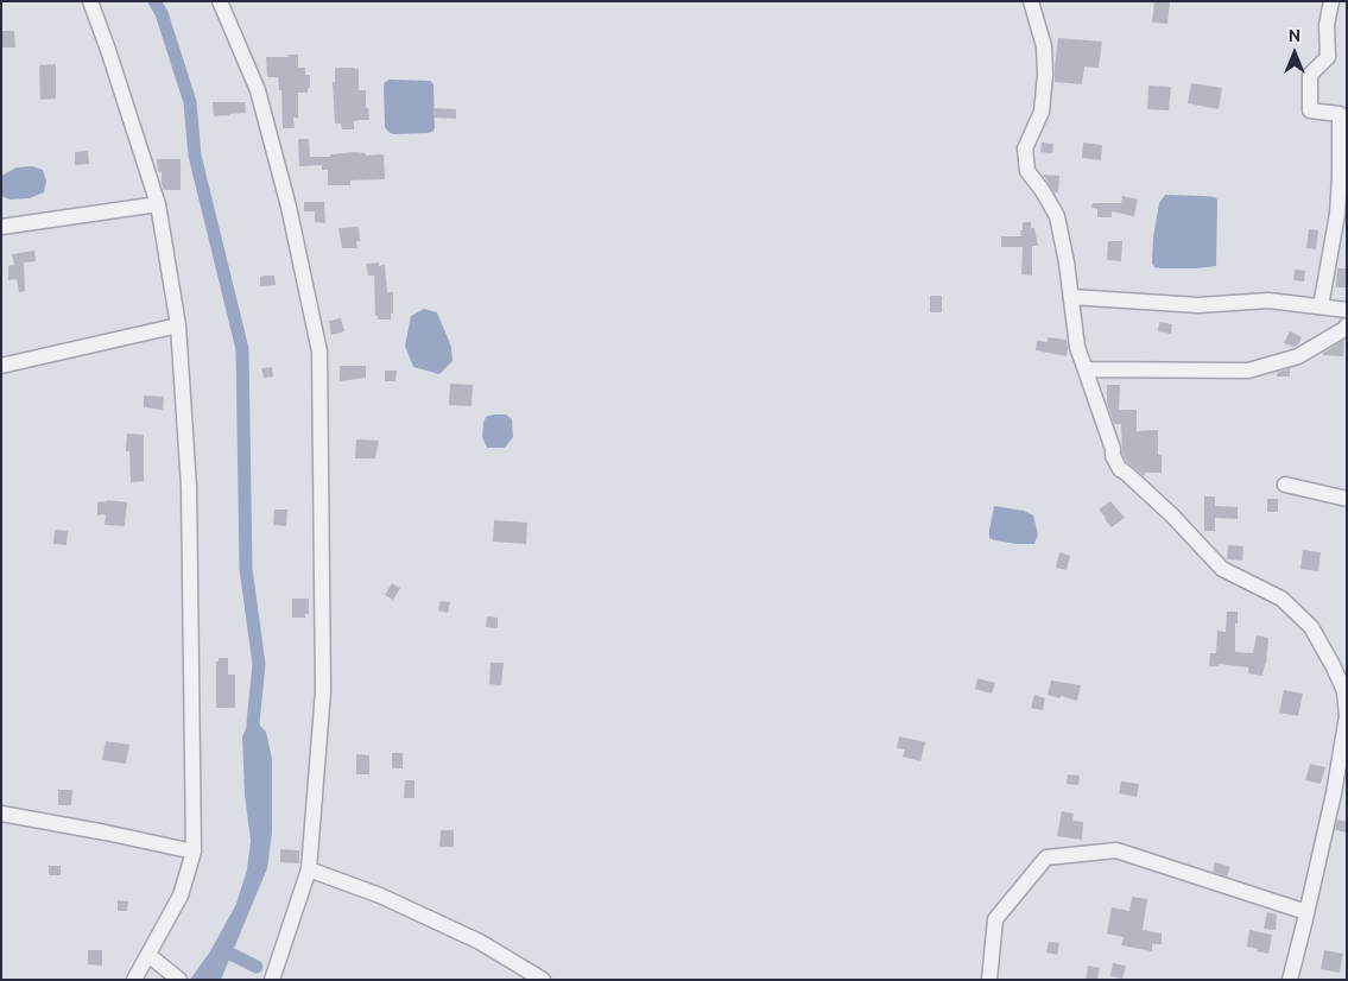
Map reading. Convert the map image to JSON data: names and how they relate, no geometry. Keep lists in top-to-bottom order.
{
  "north": "top"
}
